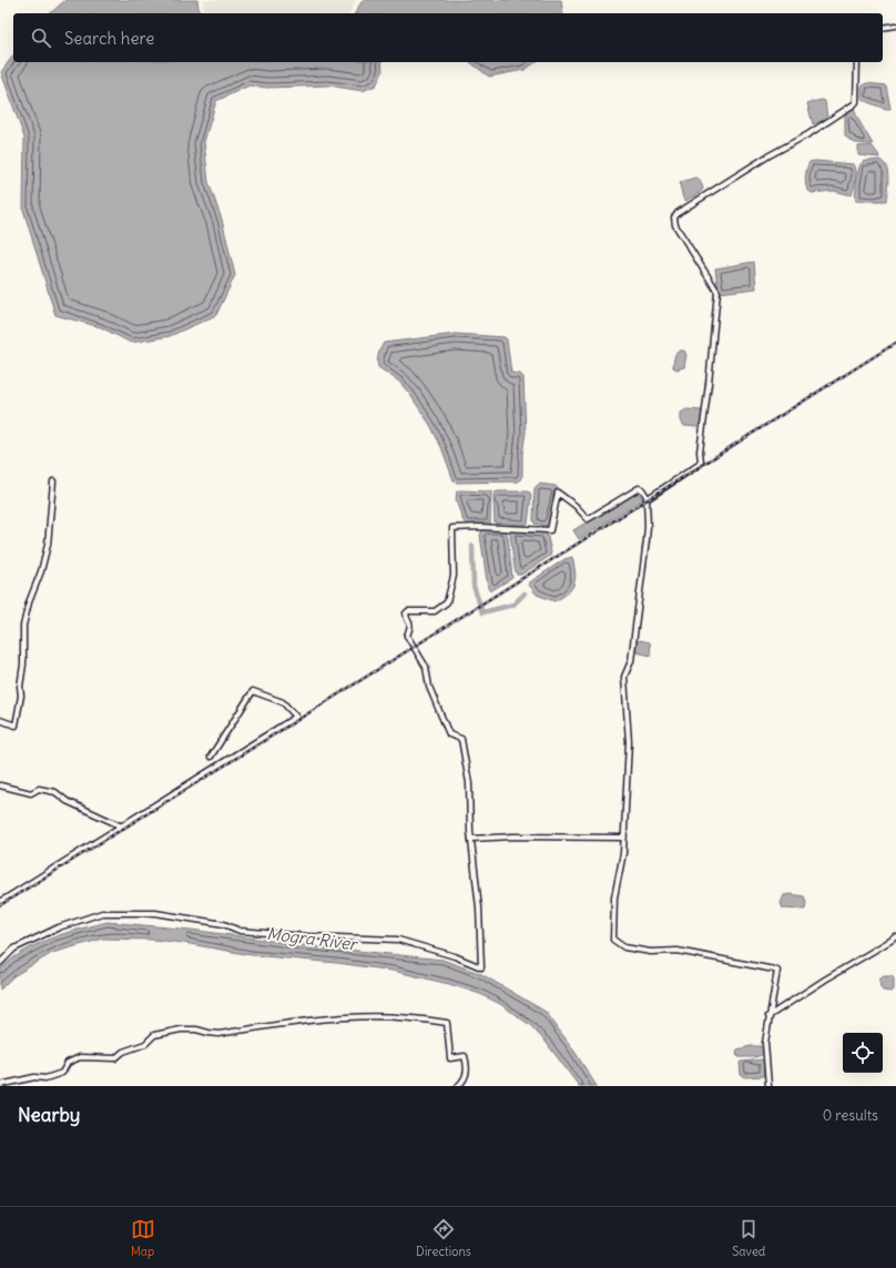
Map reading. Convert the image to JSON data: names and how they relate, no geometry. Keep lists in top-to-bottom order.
{
  "water": ["Mogra River"],
  "page": {
    "search": "Search here",
    "heading": ["Nearby", "0 results"],
    "nav": ["Map", "Directions", "Saved"]
  }
}
